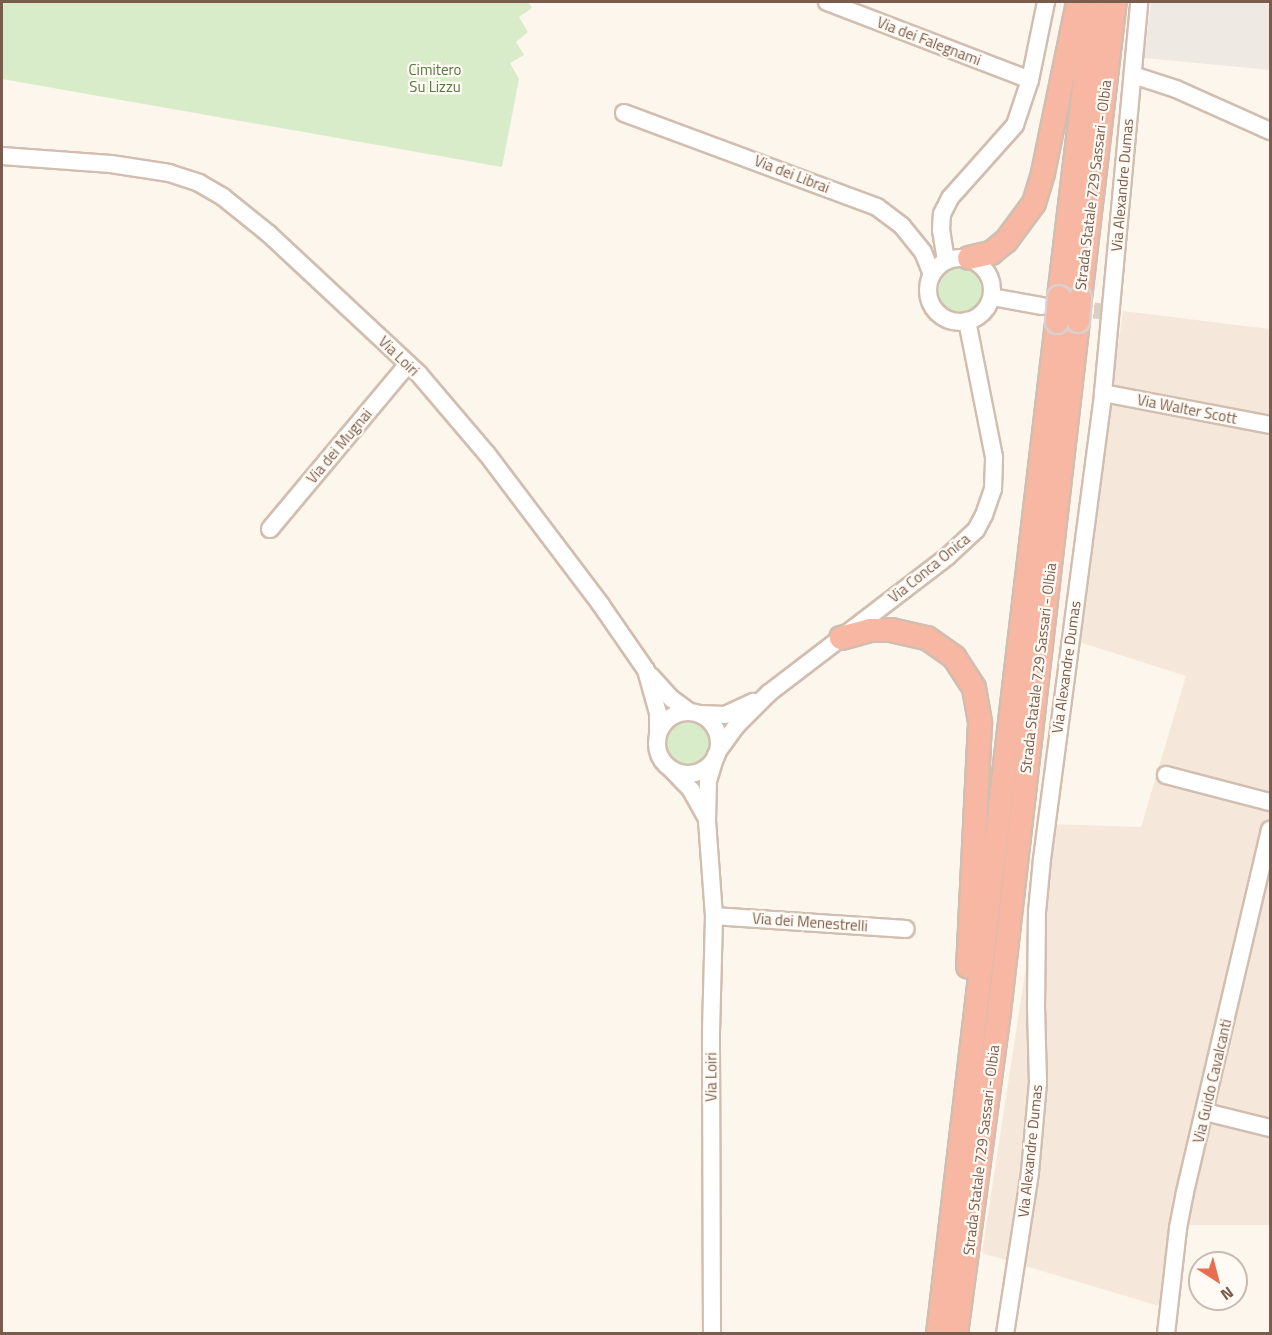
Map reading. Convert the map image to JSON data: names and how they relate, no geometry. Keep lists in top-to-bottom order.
{
  "streets": {
    "highway": ["Strada Statale 729 Sassari - Olbia"],
    "street": [
      "Via dei Falegnami",
      "Via dei Librai",
      "Via Alexandre Dumas",
      "Via Loiri",
      "Via Walter Scott",
      "Via dei Mugnai",
      "Via Conca Onica",
      "Via dei Menestrelli",
      "Via Guido Cavalcanti"
    ]
  },
  "crossings": [
    ["Via dei Librai", "Via Conca Onica"],
    ["Via Alexandre Dumas", "Via Walter Scott"],
    ["Via Loiri", "Via dei Mugnai"],
    ["Via Loiri", "Via Conca Onica"],
    ["Via Loiri", "Via dei Menestrelli"]
  ],
  "parks": ["Cimitero Su Lizzu"],
  "north": "bottom right"
}
